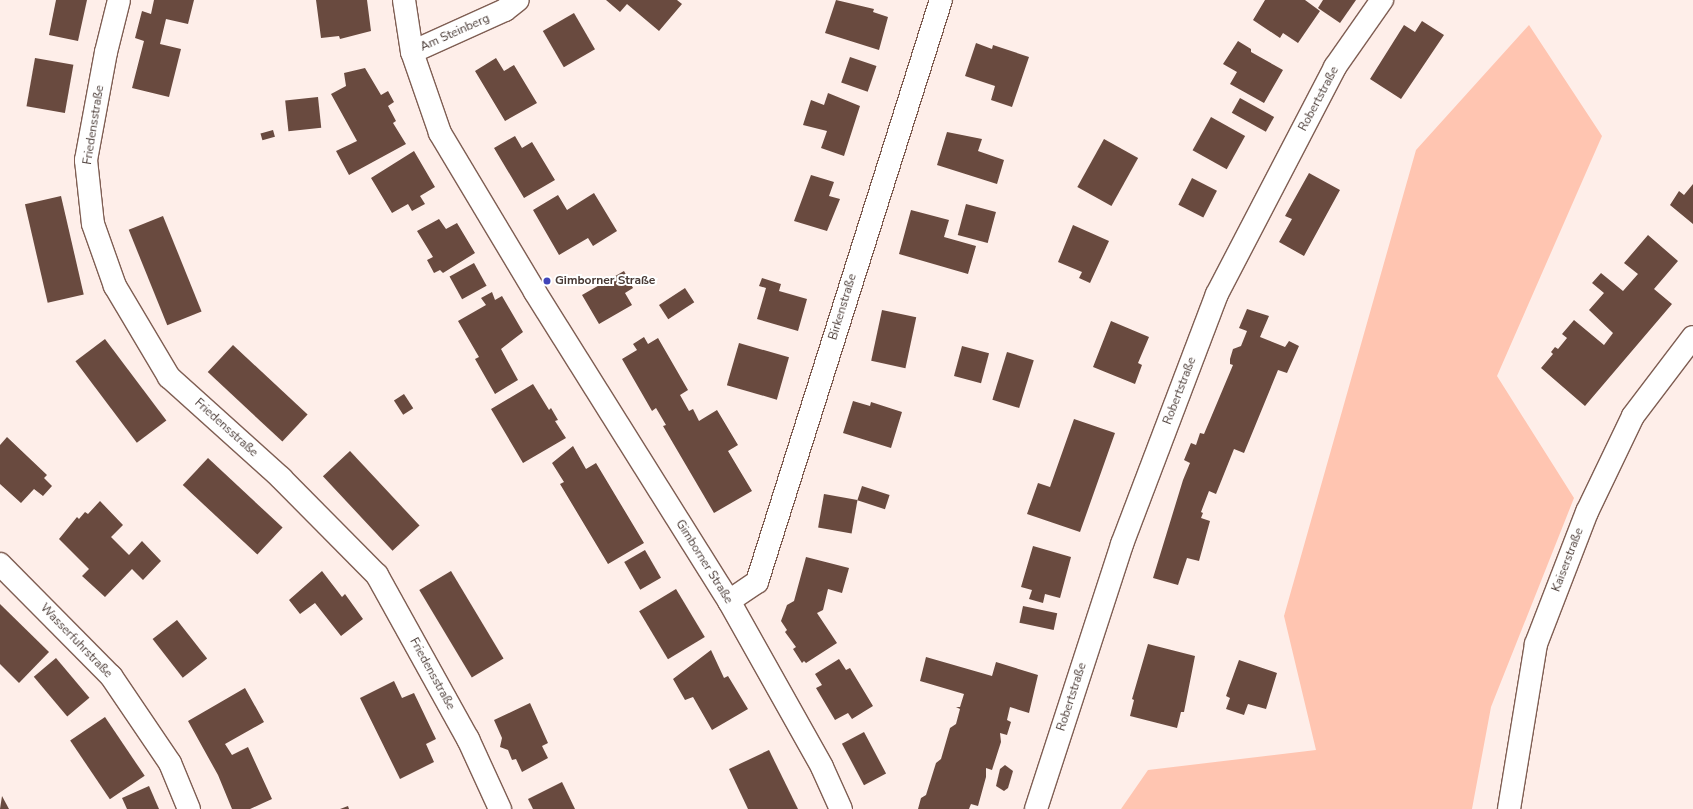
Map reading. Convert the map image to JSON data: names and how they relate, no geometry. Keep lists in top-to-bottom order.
{
  "streets": {
    "street": [
      "Am Steinberg",
      "Robertstraße",
      "Friedensstraße",
      "Birkenstraße",
      "Kaiserstraße",
      "Gimborner Straße",
      "Wasserfuhrstraße"
    ]
  },
  "crossings": [
    ["Am Steinberg", "Gimborner Straße"],
    ["Birkenstraße", "Gimborner Straße"]
  ],
  "places": ["Gimborner Straße"]
}
